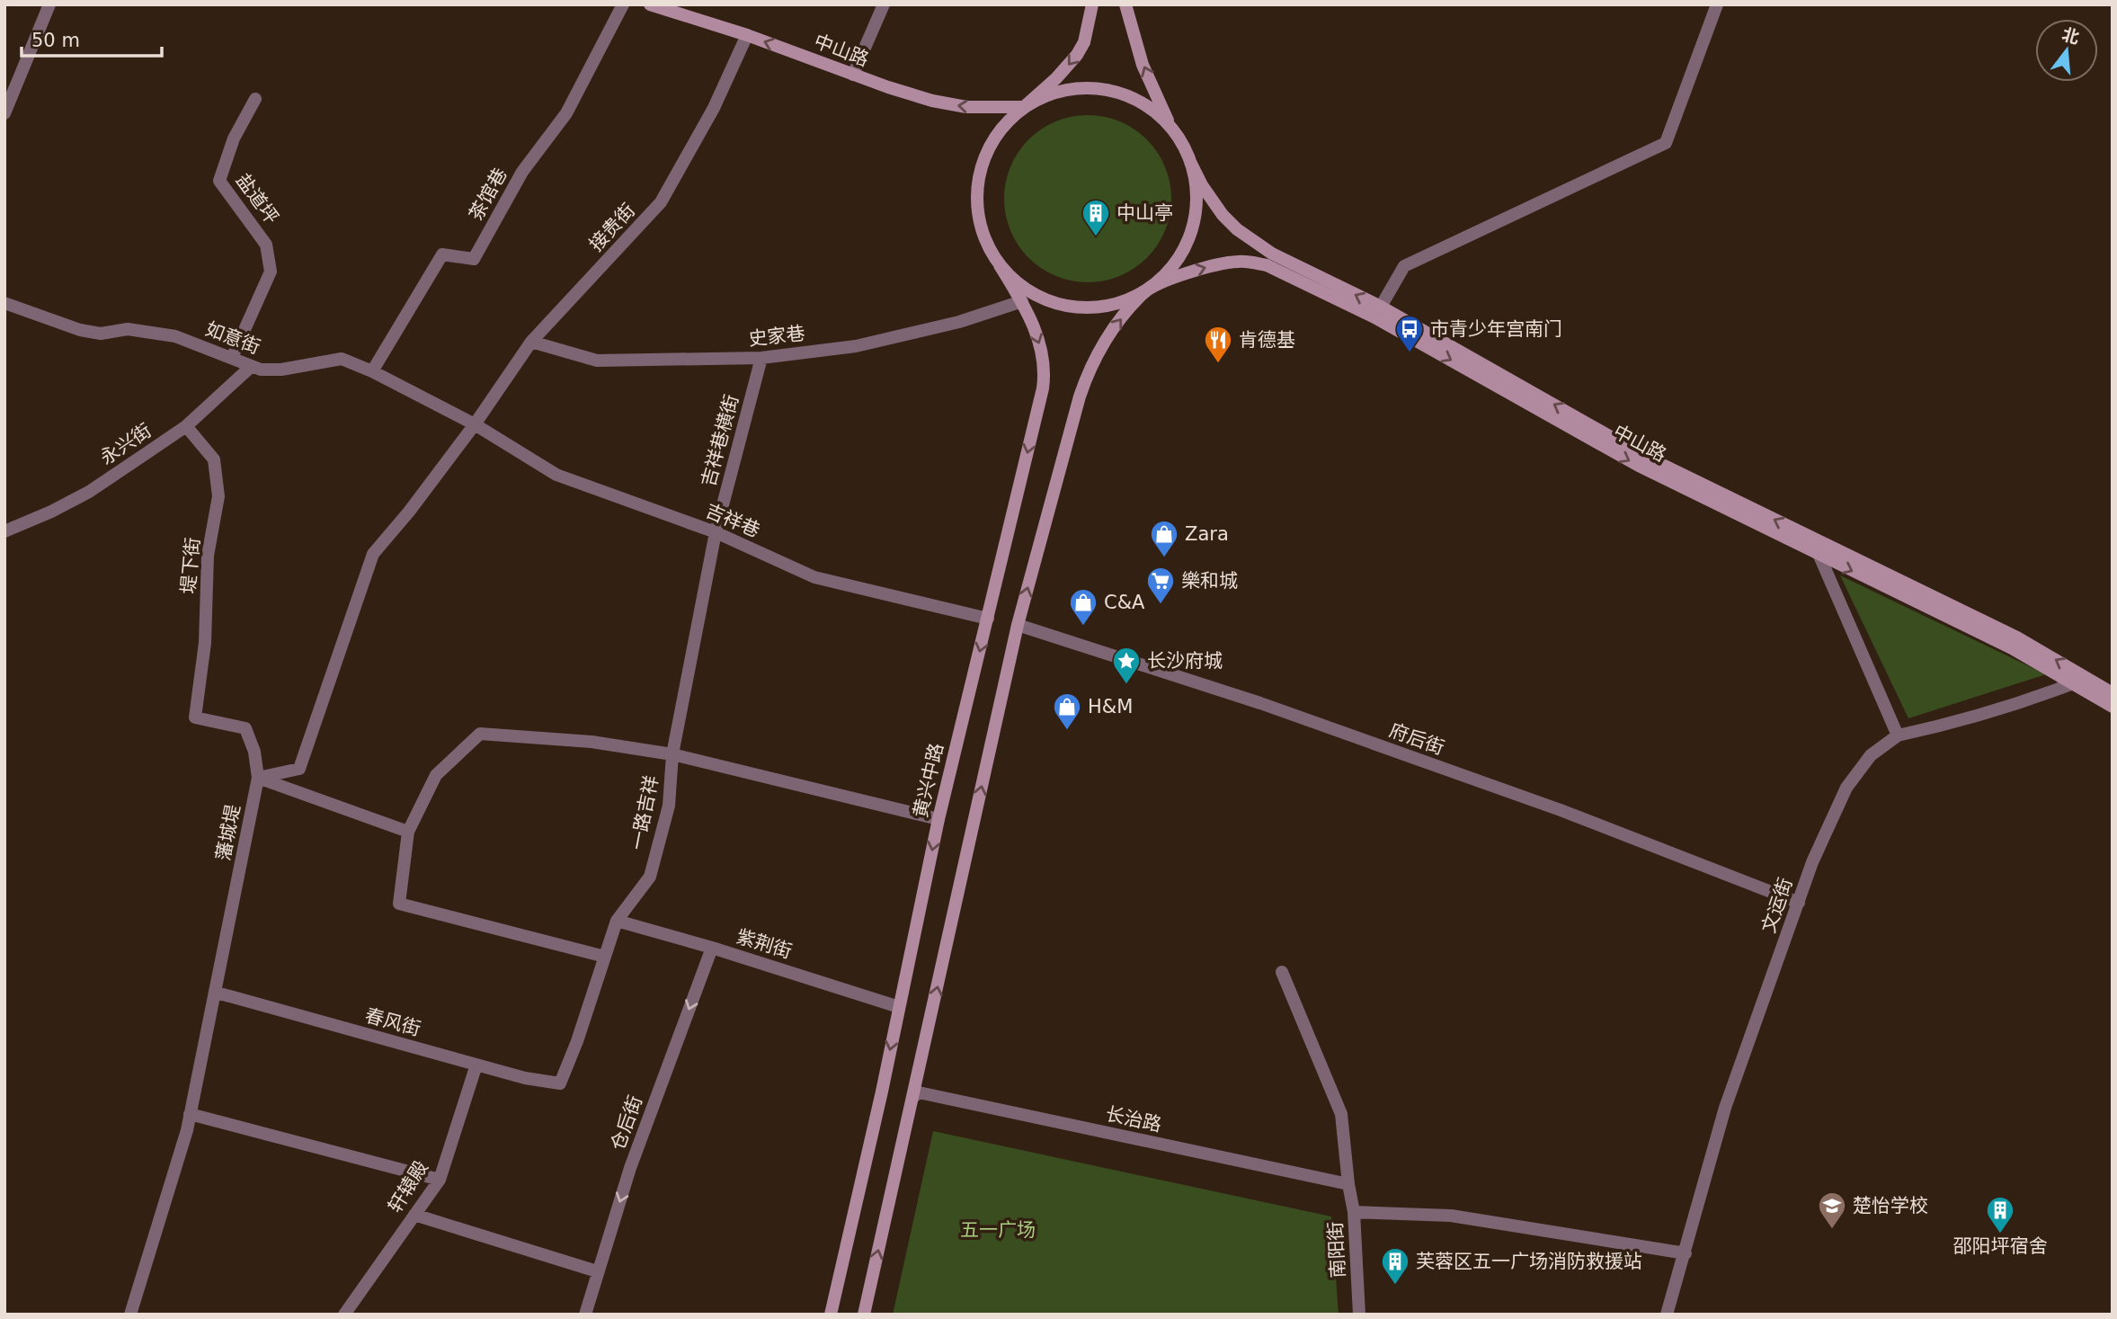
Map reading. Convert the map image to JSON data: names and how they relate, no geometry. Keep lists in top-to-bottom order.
{
  "streets": {
    "main road": ["中山路", "黄兴中路"],
    "street": [
      "茶馆巷",
      "盐道坪",
      "接贵街",
      "史家巷",
      "如意街",
      "吉祥巷横街",
      "永兴街",
      "吉祥巷",
      "堤下街",
      "府后街",
      "一路吉祥",
      "藩城堤",
      "文运街",
      "紫荆街",
      "春风街",
      "长治路",
      "仓后街",
      "轩辕殿",
      "南阳街"
    ]
  },
  "crossings": [
    ["中山路", "接贵街"],
    ["中山路", "黄兴中路"],
    ["茶馆巷", "如意街"],
    ["盐道坪", "如意街"],
    ["接贵街", "史家巷"],
    ["接贵街", "如意街"],
    ["接贵街", "吉祥巷"],
    ["史家巷", "吉祥巷横街"],
    ["史家巷", "黄兴中路"],
    ["如意街", "永兴街"],
    ["如意街", "吉祥巷"],
    ["吉祥巷横街", "吉祥巷"],
    ["吉祥巷横街", "一路吉祥"],
    ["永兴街", "堤下街"],
    ["吉祥巷", "黄兴中路"],
    ["吉祥巷", "一路吉祥"],
    ["堤下街", "藩城堤"],
    ["府后街", "文运街"],
    ["黄兴中路", "紫荆街"],
    ["一路吉祥", "紫荆街"],
    ["一路吉祥", "春风街"],
    ["藩城堤", "春风街"],
    ["紫荆街", "仓后街"],
    ["春风街", "轩辕殿"],
    ["长治路", "南阳街"]
  ],
  "one_way": ["仓后街"],
  "parks": ["五一广场"],
  "places": {
    "building": ["中山亭", "邵阳坪宿舍", "芙蓉区五一广场消防救援站"],
    "bus stop": ["市青少年宫南门"],
    "restaurant": ["肯德基"],
    "shop": ["Zara", "C&A", "H&M"],
    "supermarket": ["樂和城"],
    "place": ["长沙府城"],
    "school or university": ["楚怡学校"]
  },
  "scale_bar": "50 m",
  "north": "top"
}
